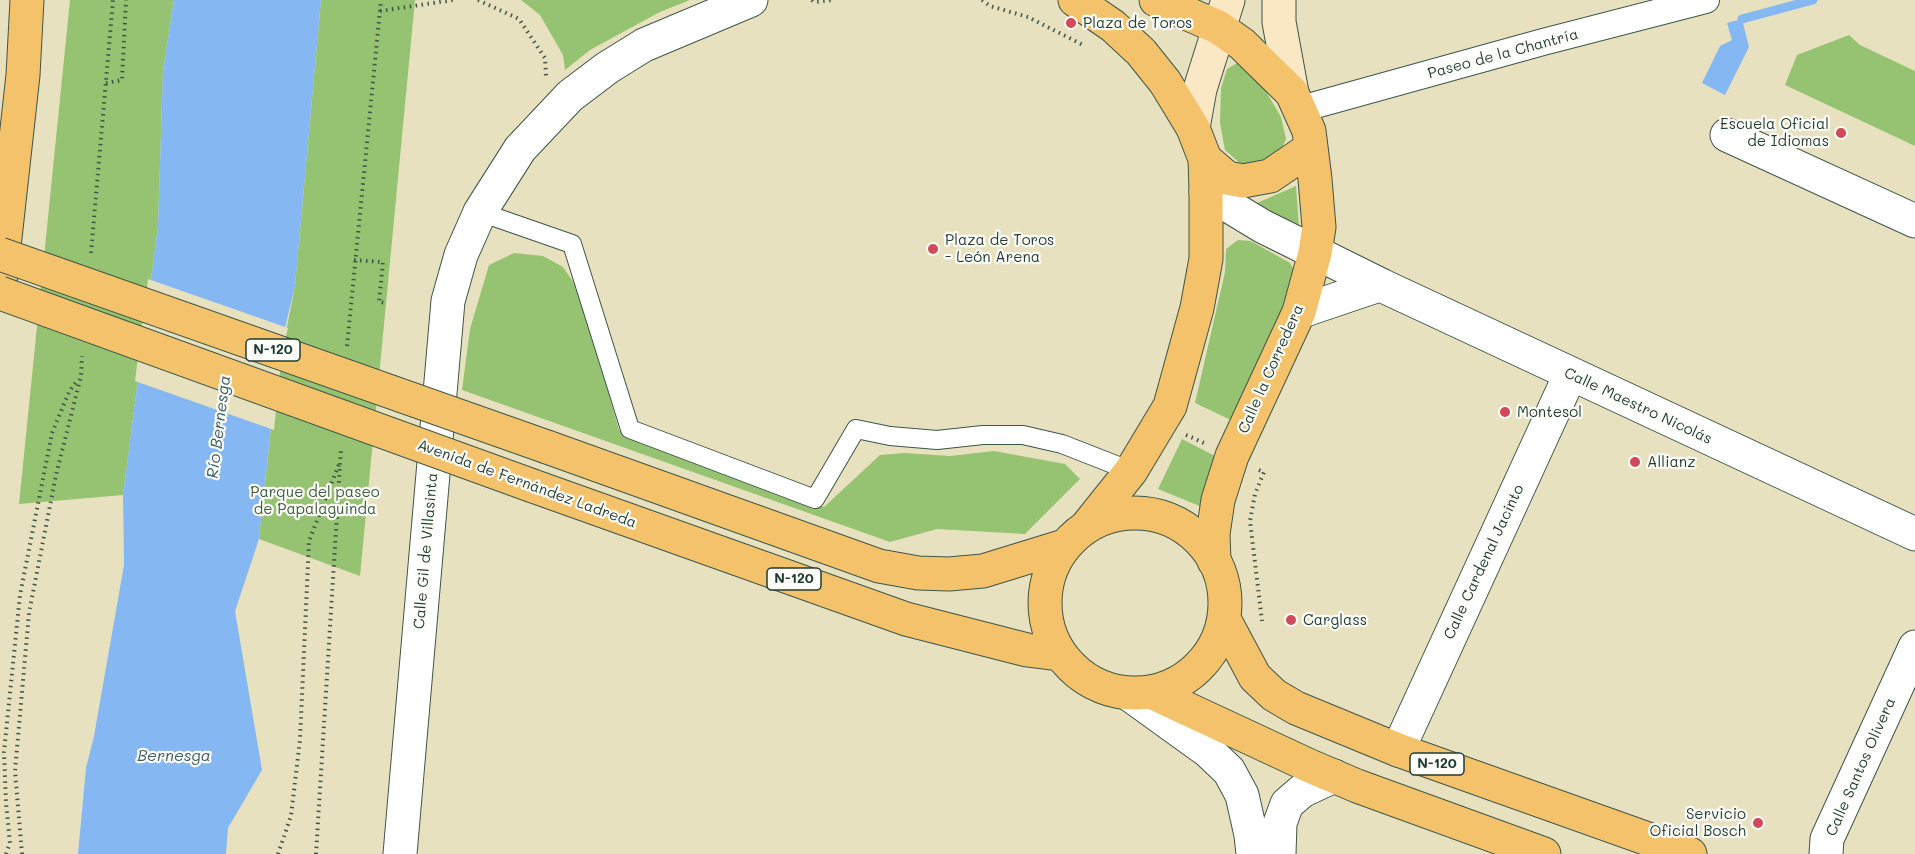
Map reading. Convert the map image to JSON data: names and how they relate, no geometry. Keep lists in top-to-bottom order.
{
  "streets": {
    "main road": ["N-120", "Calle la Corredera", "Avenida de Fernández Ladreda"],
    "street": [
      "Paseo de la Chantría",
      "Calle Maestro Nicolás",
      "Calle Gil de Villasinta",
      "Calle Cardenal Jacinto",
      "Calle Santos Olivera"
    ]
  },
  "crossings": [
    ["Paseo de la Chantría", "Calle la Corredera"],
    ["N-120", "Calle la Corredera"],
    ["N-120", "Avenida de Fernández Ladreda"],
    ["N-120", "Calle Cardenal Jacinto"],
    ["Calle la Corredera", "Calle Maestro Nicolás"],
    ["Calle la Corredera", "Avenida de Fernández Ladreda"],
    ["Calle Maestro Nicolás", "Calle Cardenal Jacinto"]
  ],
  "water": ["Río Bernesga", "Bernesga"],
  "parks": ["Parque del paseo de Papalaguinda"],
  "places": [
    "Plaza de Toros",
    "Escuela Oficial de Idiomas",
    "Plaza de Toros - León Arena",
    "Montesol",
    "Allianz",
    "Carglass",
    "Servicio Oficial Bosch"
  ]
}
